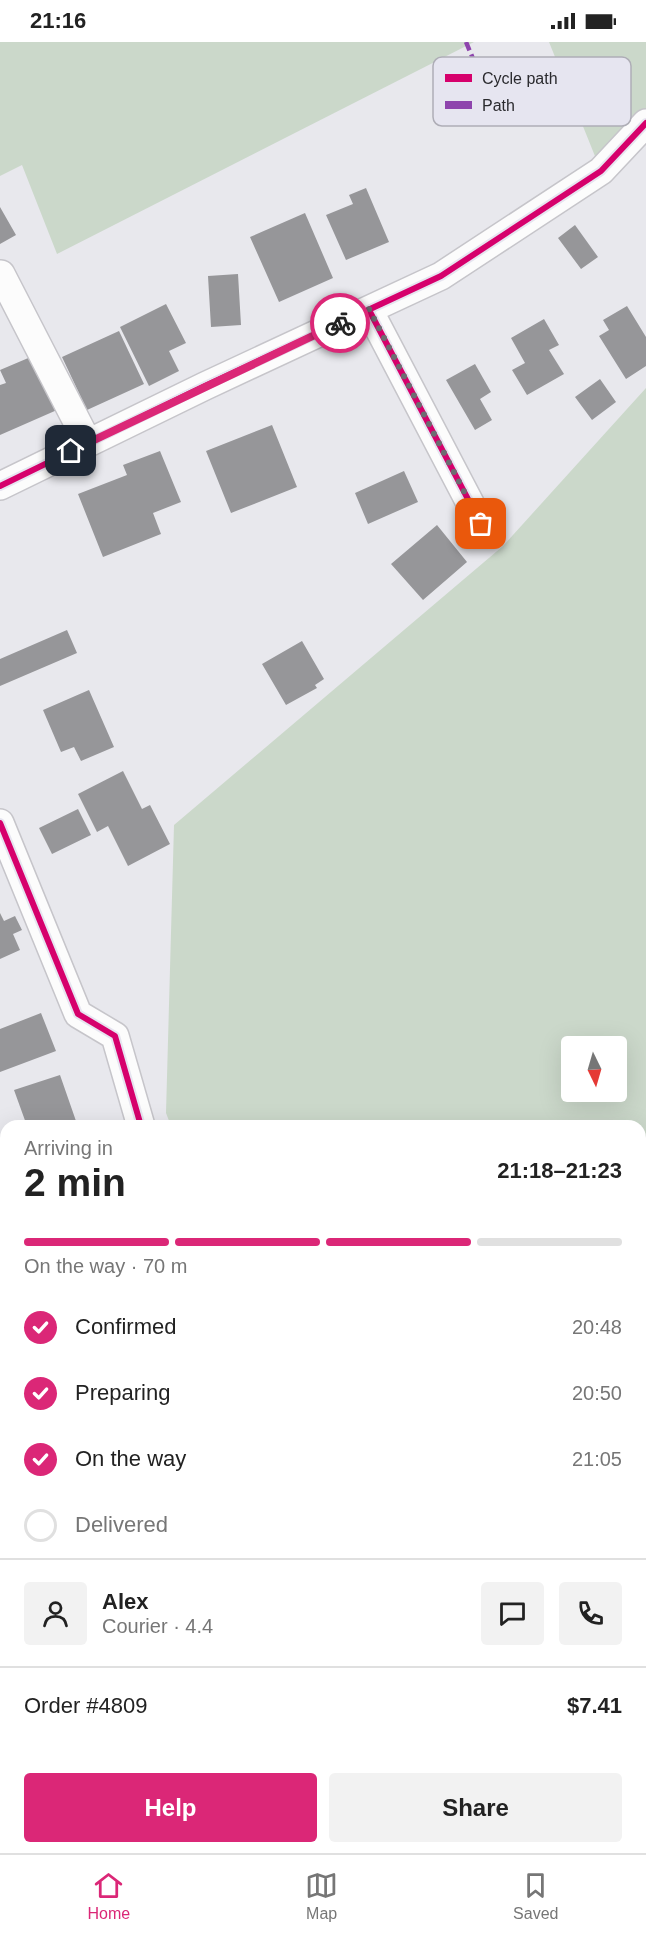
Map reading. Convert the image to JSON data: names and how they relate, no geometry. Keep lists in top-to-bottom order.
{
  "legend": ["Cycle path", "Path"],
  "north": "bottom",
  "page": {
    "status": "21:16",
    "heading": ["2 min", "Arriving in", "21:18–21:23"],
    "panel": [
      "Alex",
      "Courier · 4.4",
      "Order #4809",
      "$7.41"
    ],
    "bar": "On the way · 70 m",
    "list": [
      ["Confirmed", "20:48"],
      ["Preparing", "20:50"],
      ["On the way", "21:05"],
      "Delivered"
    ],
    "buttons": ["Help", "Share"],
    "tabs": ["Home", "Map", "Saved"]
  }
}
